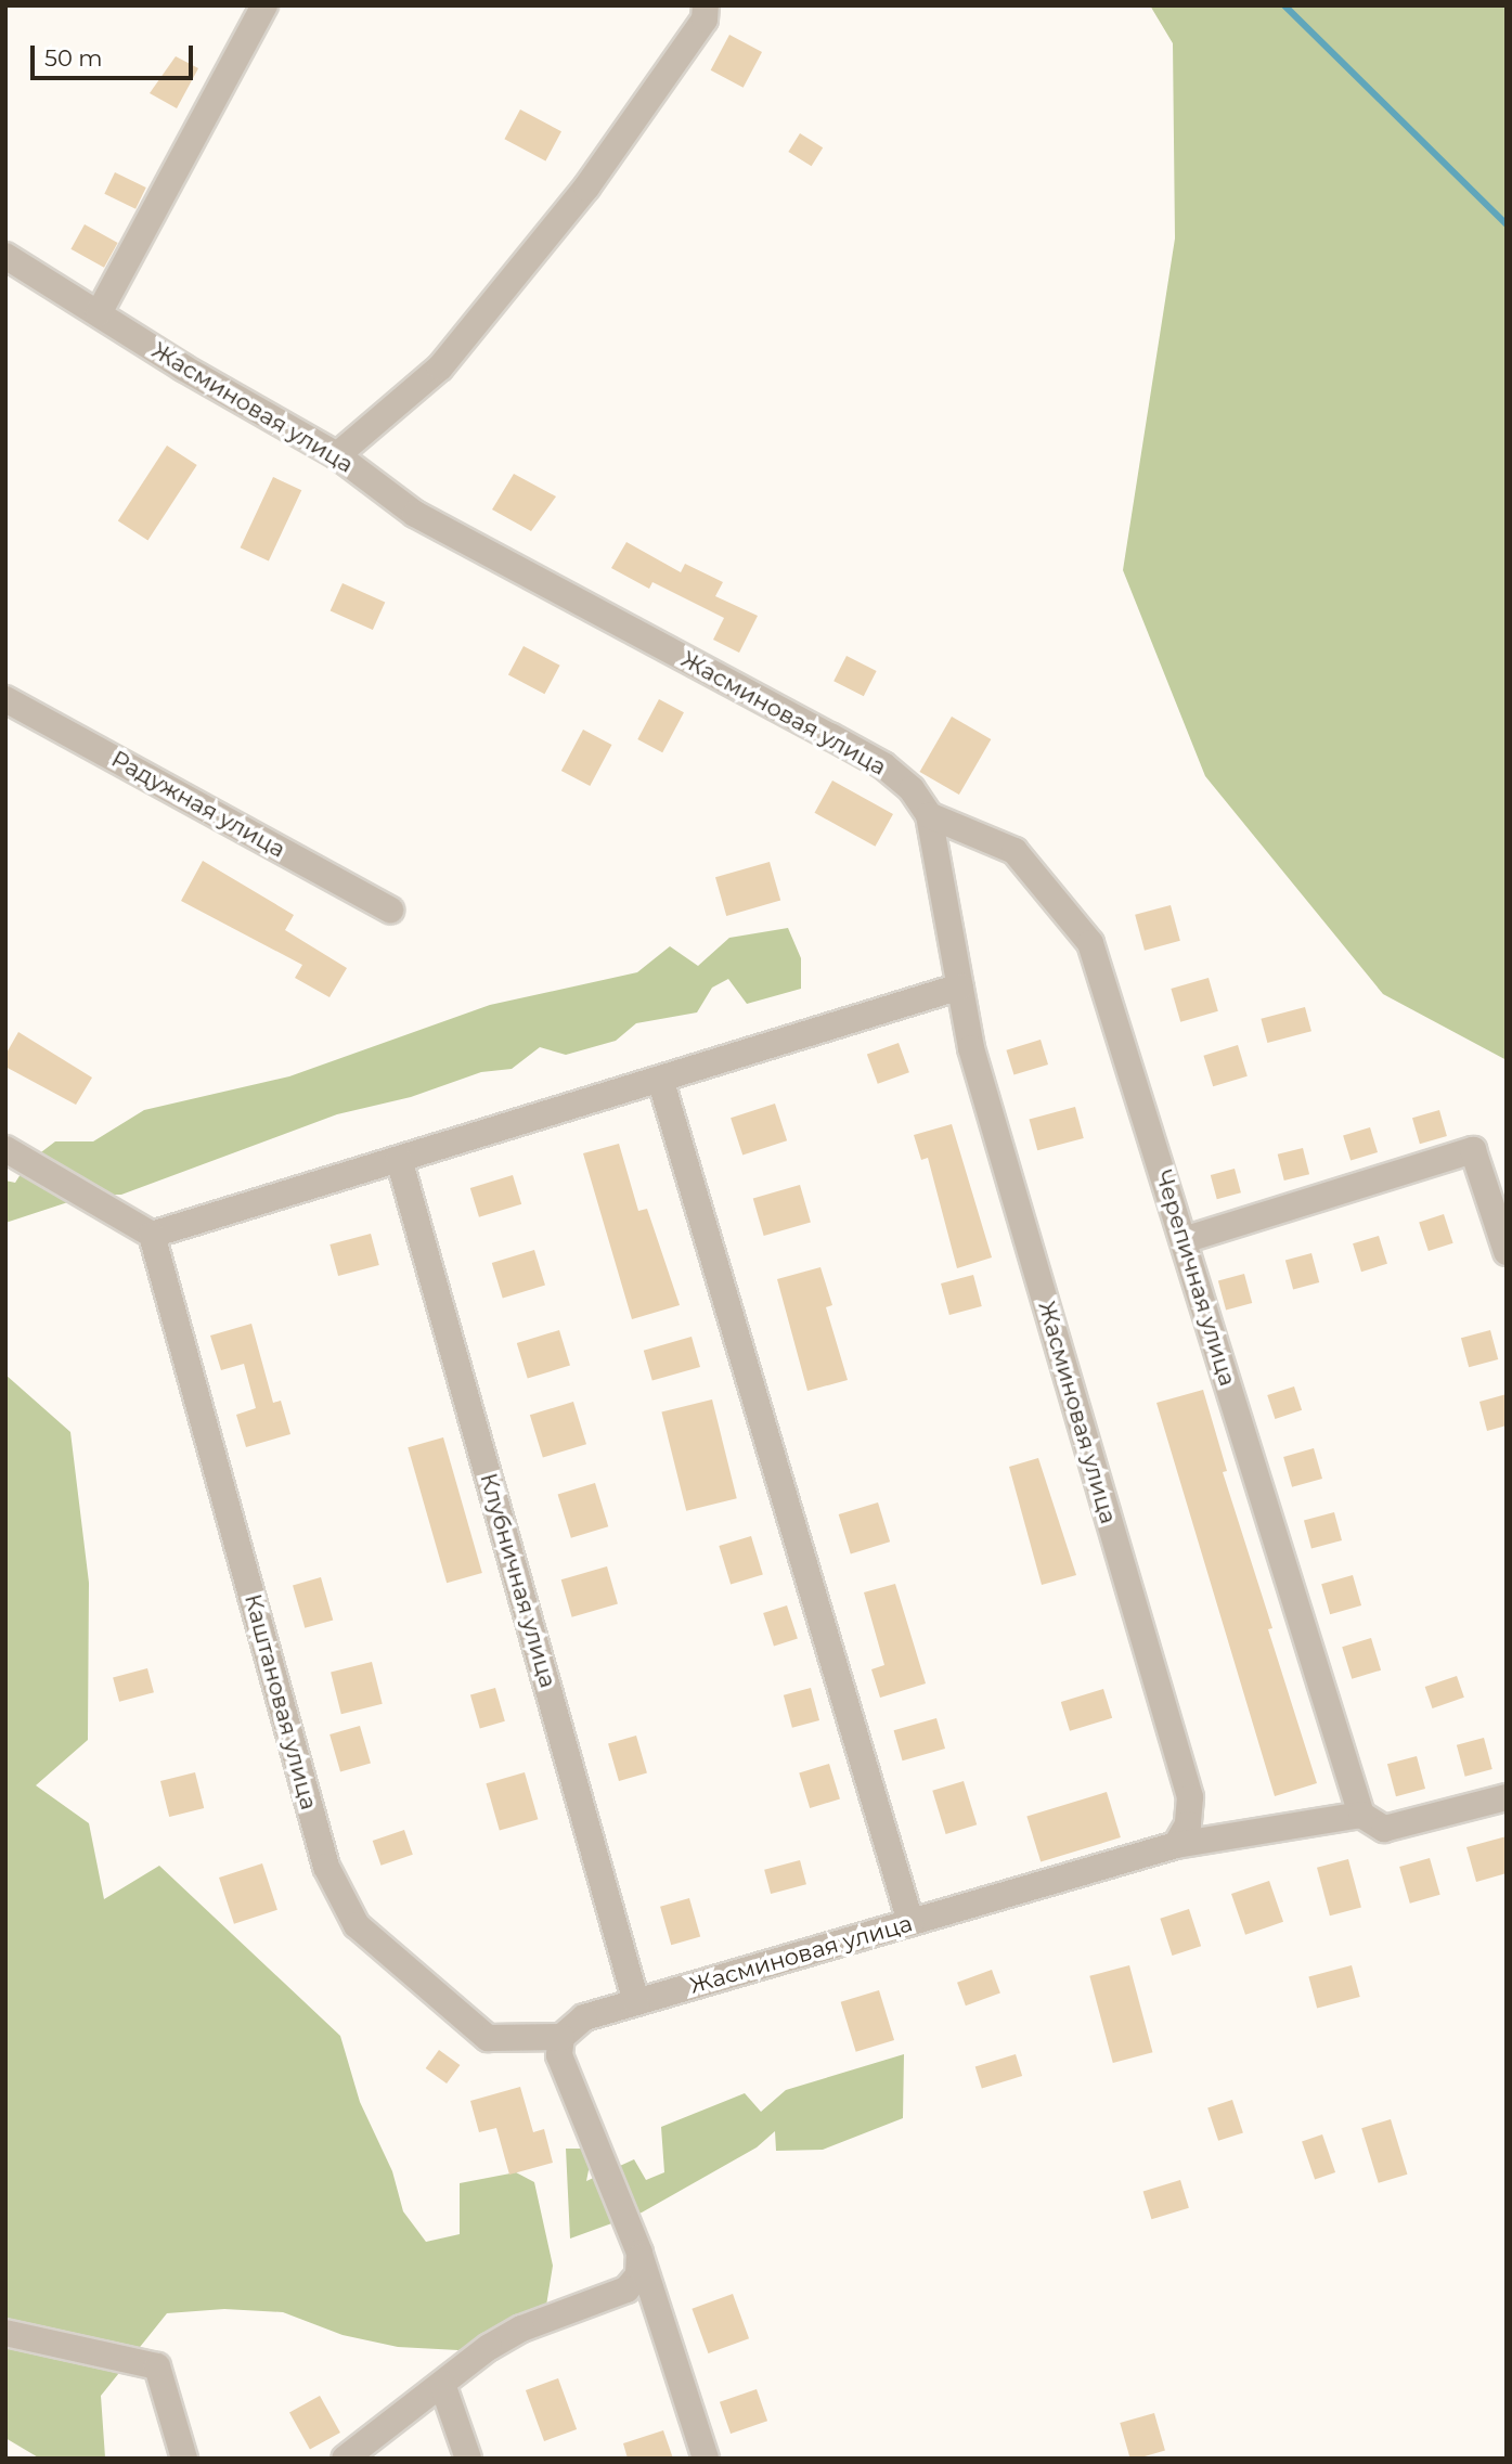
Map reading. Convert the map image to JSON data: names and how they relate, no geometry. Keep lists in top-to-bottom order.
{
  "streets": {
    "street": [
      "Жасминовая улица",
      "Радужная улица",
      "Черепичная улица",
      "Клубничная улица",
      "Каштановая улица"
    ]
  },
  "crossings": [
    ["Жасминовая улица", "Черепичная улица"],
    ["Жасминовая улица", "Клубничная улица"],
    ["Жасминовая улица", "Каштановая улица"]
  ],
  "scale_bar": "50 m"
}
